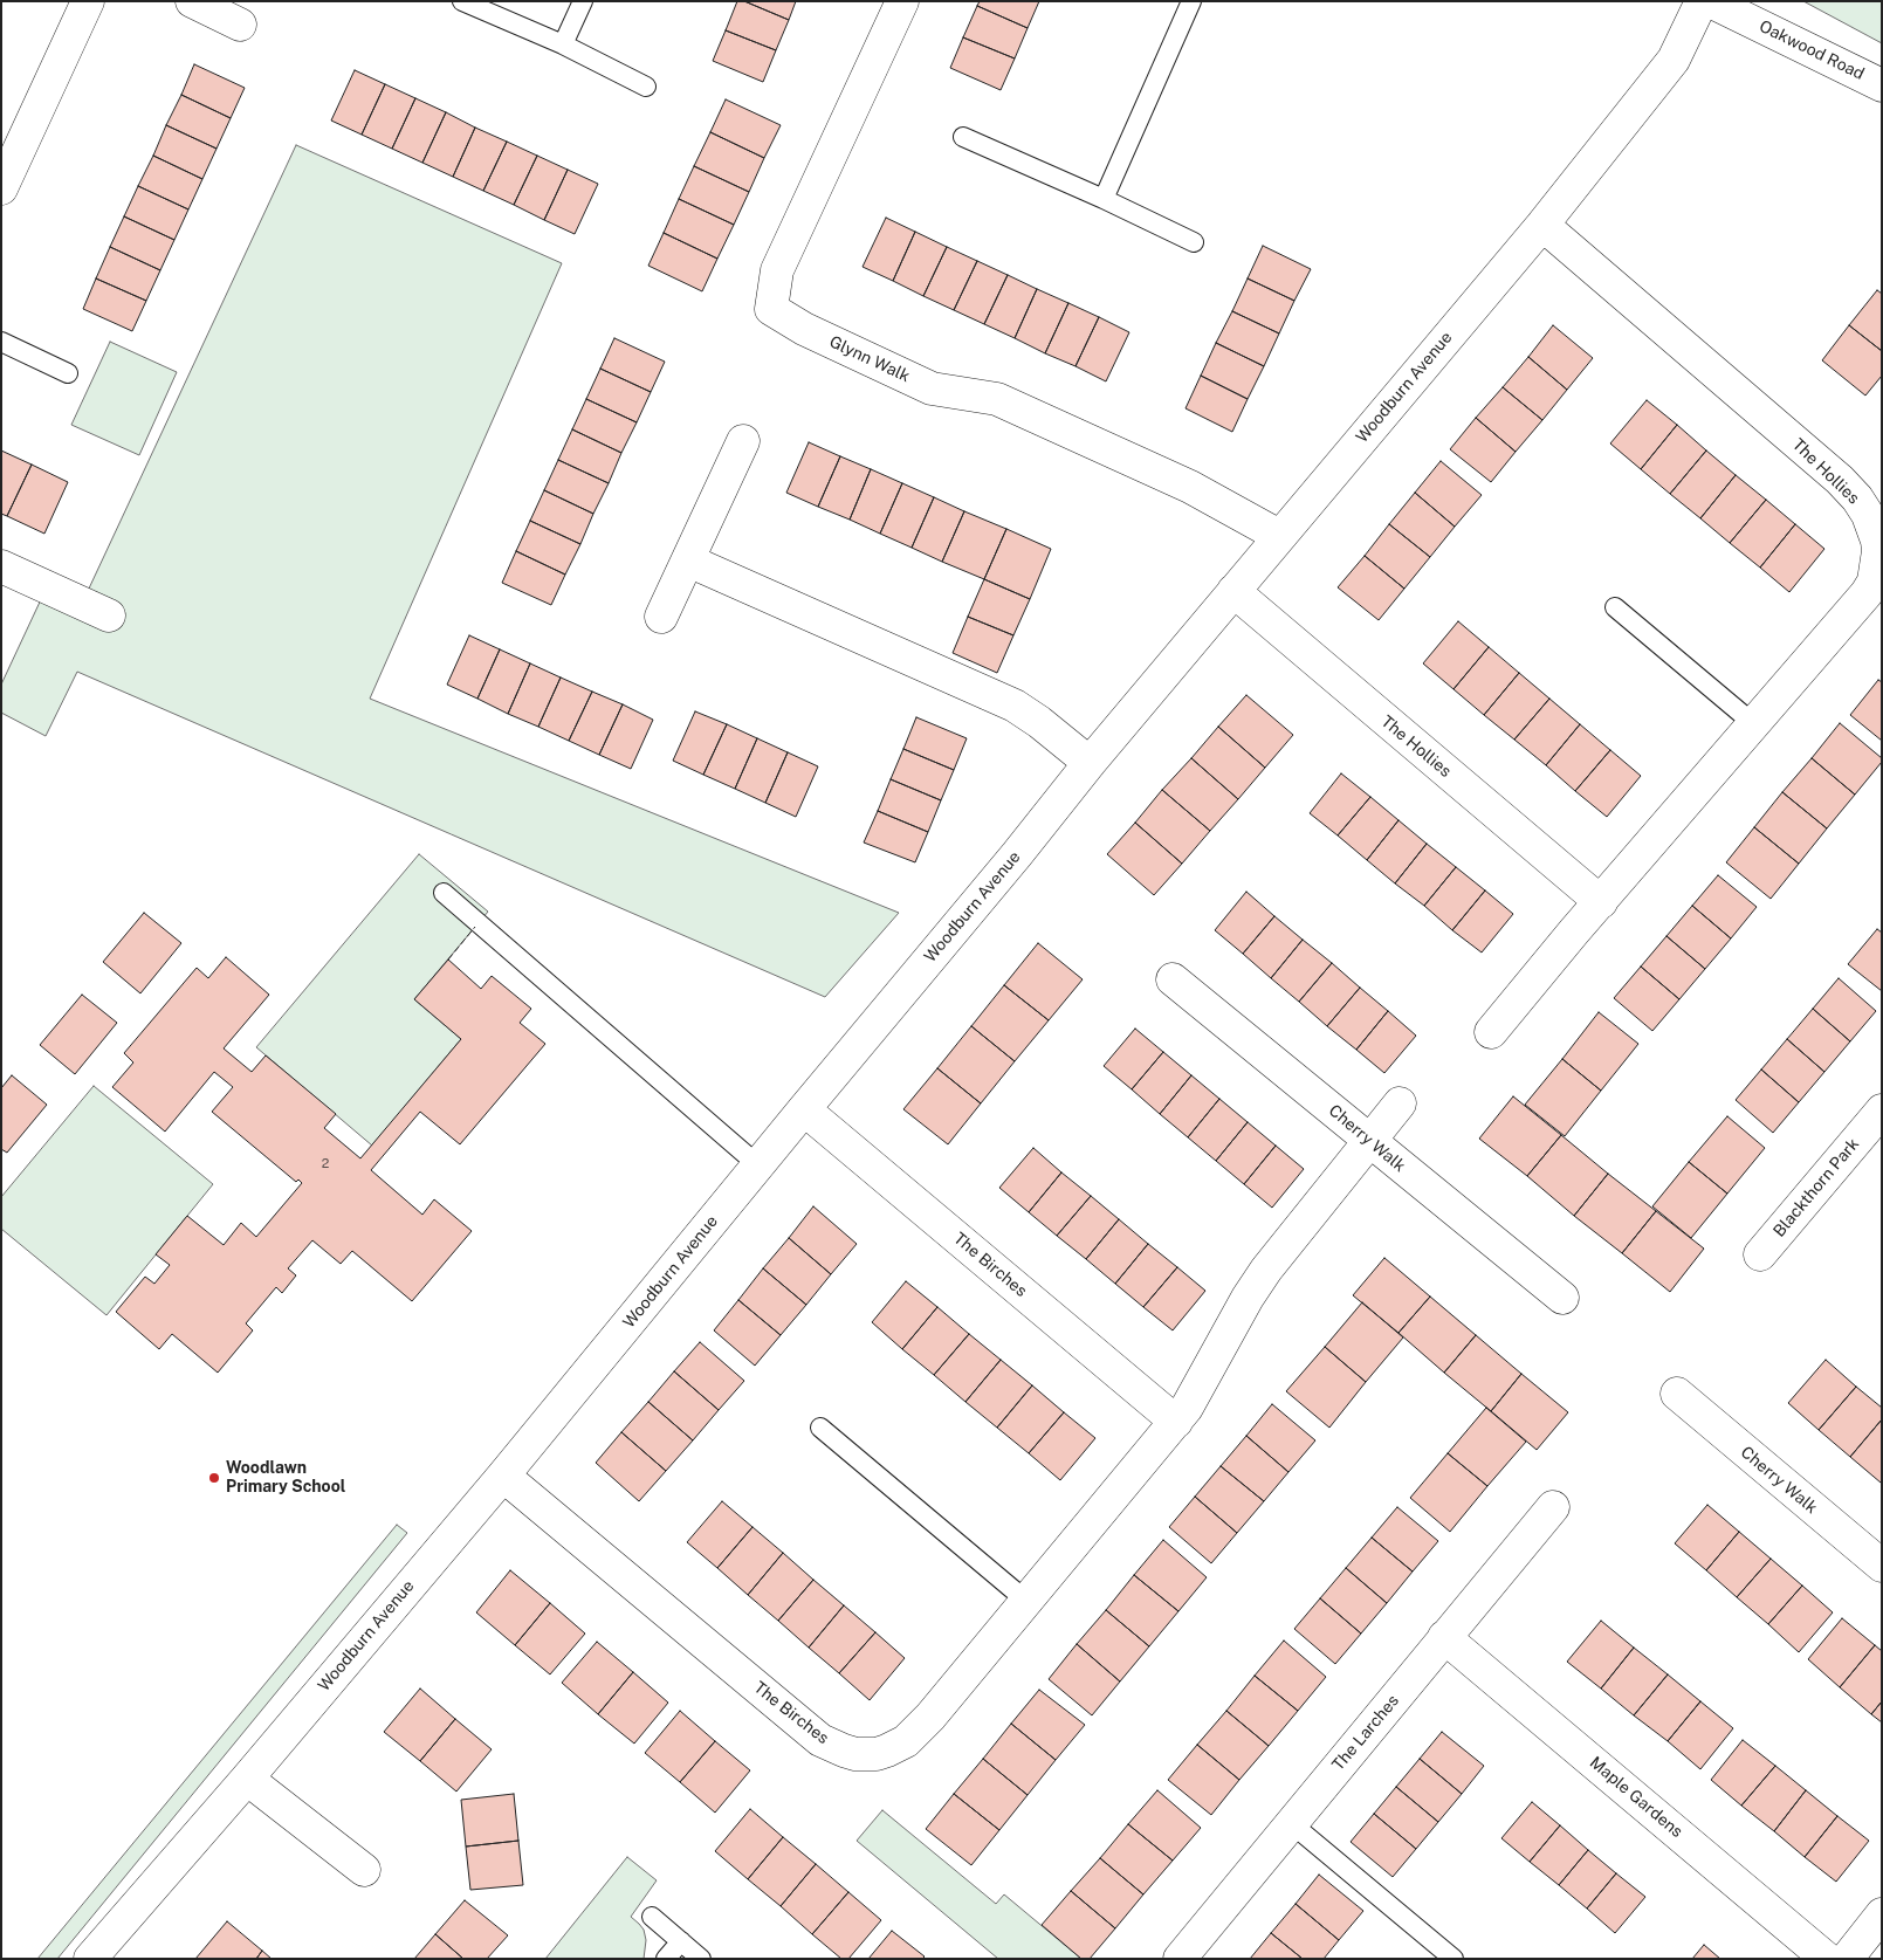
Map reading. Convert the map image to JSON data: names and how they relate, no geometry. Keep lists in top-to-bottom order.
{
  "streets": {
    "street": [
      "Oakwood Road",
      "Glynn Walk",
      "Woodburn Avenue",
      "The Hollies",
      "Cherry Walk",
      "Blackthorn Park",
      "The Birches",
      "The Larches",
      "Maple Gardens"
    ]
  },
  "crossings": [
    ["Glynn Walk", "Woodburn Avenue"],
    ["Woodburn Avenue", "The Hollies"],
    ["Woodburn Avenue", "The Birches"],
    ["Cherry Walk", "The Birches"],
    ["The Larches", "Maple Gardens"]
  ],
  "places": ["Woodlawn Primary School"],
  "house_numbers": ["2"]
}
